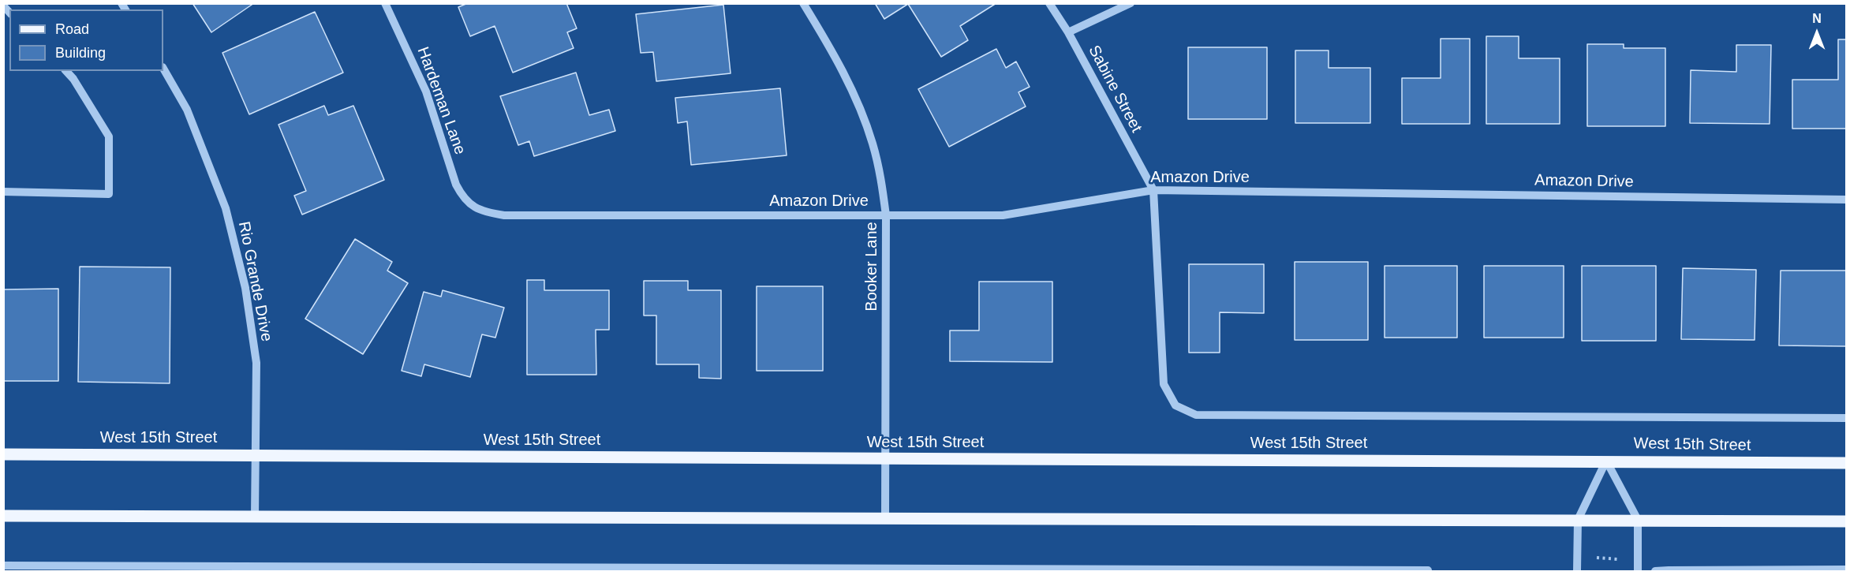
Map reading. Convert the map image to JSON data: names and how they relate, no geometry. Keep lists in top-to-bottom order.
{
  "streets": {
    "main road": ["West 15th Street"],
    "street": [
      "Sabine Street",
      "Hardeman Lane",
      "Amazon Drive",
      "Booker Lane",
      "Rio Grande Drive"
    ]
  },
  "crossings": [
    ["Sabine Street", "Amazon Drive"],
    ["Hardeman Lane", "Amazon Drive"],
    ["Amazon Drive", "Booker Lane"],
    ["Booker Lane", "West 15th Street"],
    ["Rio Grande Drive", "West 15th Street"]
  ],
  "legend": ["Road", "Building"],
  "north": "top"
}
